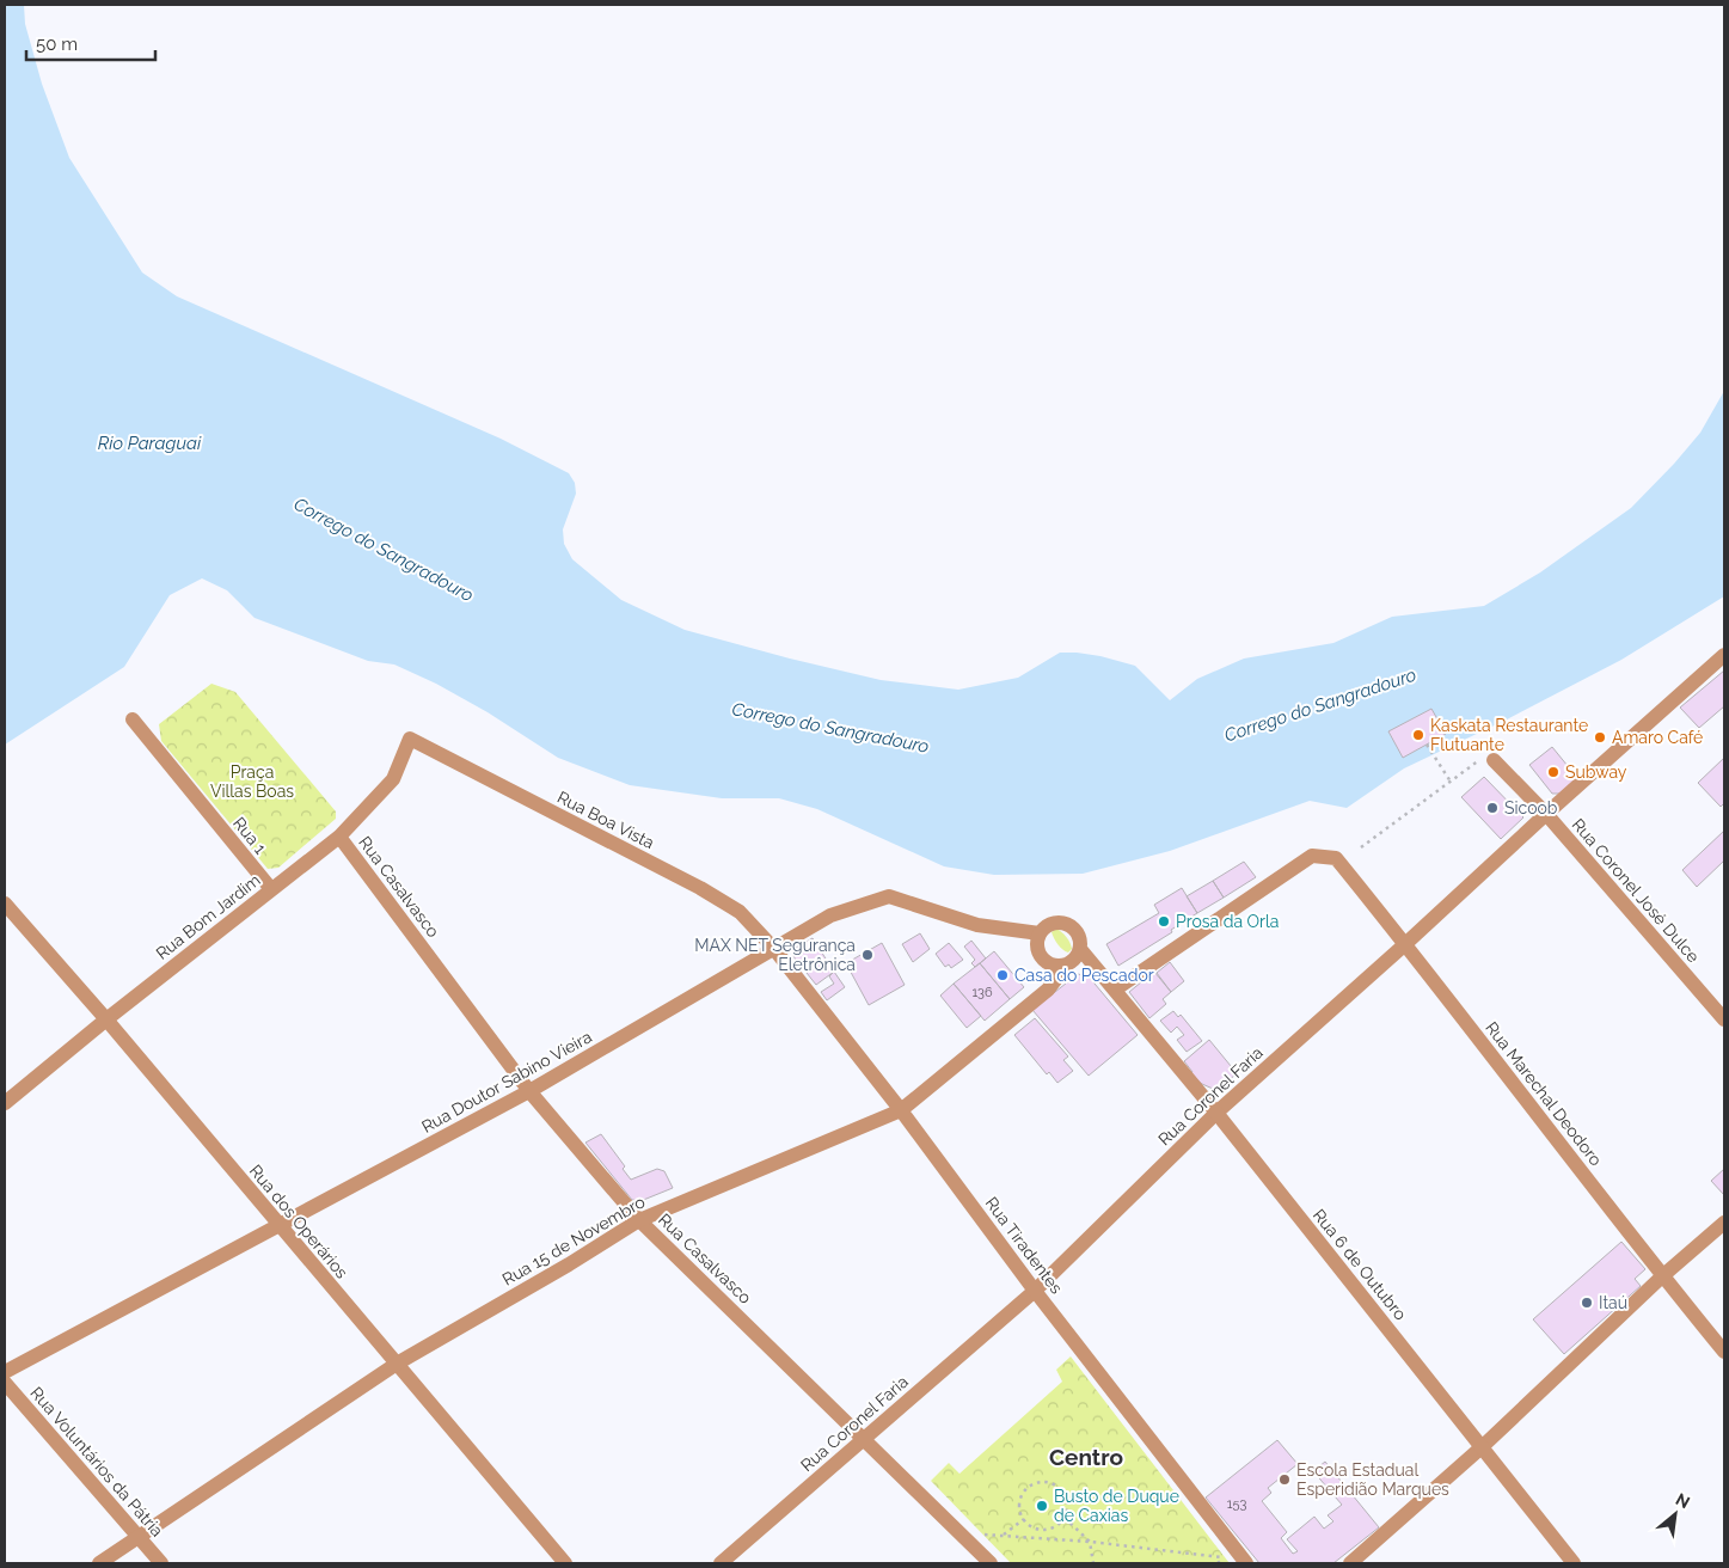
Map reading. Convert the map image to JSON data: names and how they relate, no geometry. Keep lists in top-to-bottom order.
{
  "streets": {
    "street": [
      "Rua Boa Vista",
      "Rua 1",
      "Rua Casalvasco",
      "Rua Coronel José Dulce",
      "Rua Bom Jardim",
      "Rua Doutor Sabino Vieira",
      "Rua Marechal Deodoro",
      "Rua Coronel Faria",
      "Rua dos Operários",
      "Rua 15 de Novembro",
      "Rua Tiradentes",
      "Rua 6 de Outubro",
      "Rua Voluntários da Pátria"
    ]
  },
  "crossings": [
    ["Rua Boa Vista", "Rua Bom Jardim"],
    ["Rua Boa Vista", "Rua Doutor Sabino Vieira"],
    ["Rua Boa Vista", "Rua Tiradentes"],
    ["Rua 1", "Rua Bom Jardim"],
    ["Rua Casalvasco", "Rua Bom Jardim"],
    ["Rua Casalvasco", "Rua Doutor Sabino Vieira"],
    ["Rua Casalvasco", "Rua Coronel Faria"],
    ["Rua Casalvasco", "Rua 15 de Novembro"],
    ["Rua Coronel José Dulce", "Rua Coronel Faria"],
    ["Rua Bom Jardim", "Rua dos Operários"],
    ["Rua Doutor Sabino Vieira", "Rua dos Operários"],
    ["Rua Doutor Sabino Vieira", "Rua 15 de Novembro"],
    ["Rua Doutor Sabino Vieira", "Rua Tiradentes"],
    ["Rua Doutor Sabino Vieira", "Rua 6 de Outubro"],
    ["Rua Marechal Deodoro", "Rua Coronel Faria"],
    ["Rua Marechal Deodoro", "Rua 6 de Outubro"],
    ["Rua Coronel Faria", "Rua Tiradentes"],
    ["Rua Coronel Faria", "Rua 6 de Outubro"],
    ["Rua dos Operários", "Rua 15 de Novembro"],
    ["Rua 15 de Novembro", "Rua Tiradentes"],
    ["Rua 15 de Novembro", "Rua 6 de Outubro"],
    ["Rua 15 de Novembro", "Rua Voluntários da Pátria"]
  ],
  "districts": ["Centro"],
  "water": ["Rio Paraguai", "Corrego do Sangradouro"],
  "parks": ["Praça Villas Boas"],
  "places": [
    "Kaskata Restaurante Flutuante",
    "Amaro Café",
    "Subway",
    "Sicoob",
    "Prosa da Orla",
    "MAX NET Segurança Eletrônica",
    "Casa do Pescador",
    "Itaú",
    "Escola Estadual Esperidião Marques",
    "Busto de Duque de Caxias"
  ],
  "house_numbers": ["136", "153"],
  "scale_bar": "50 m",
  "north": "top right"
}
